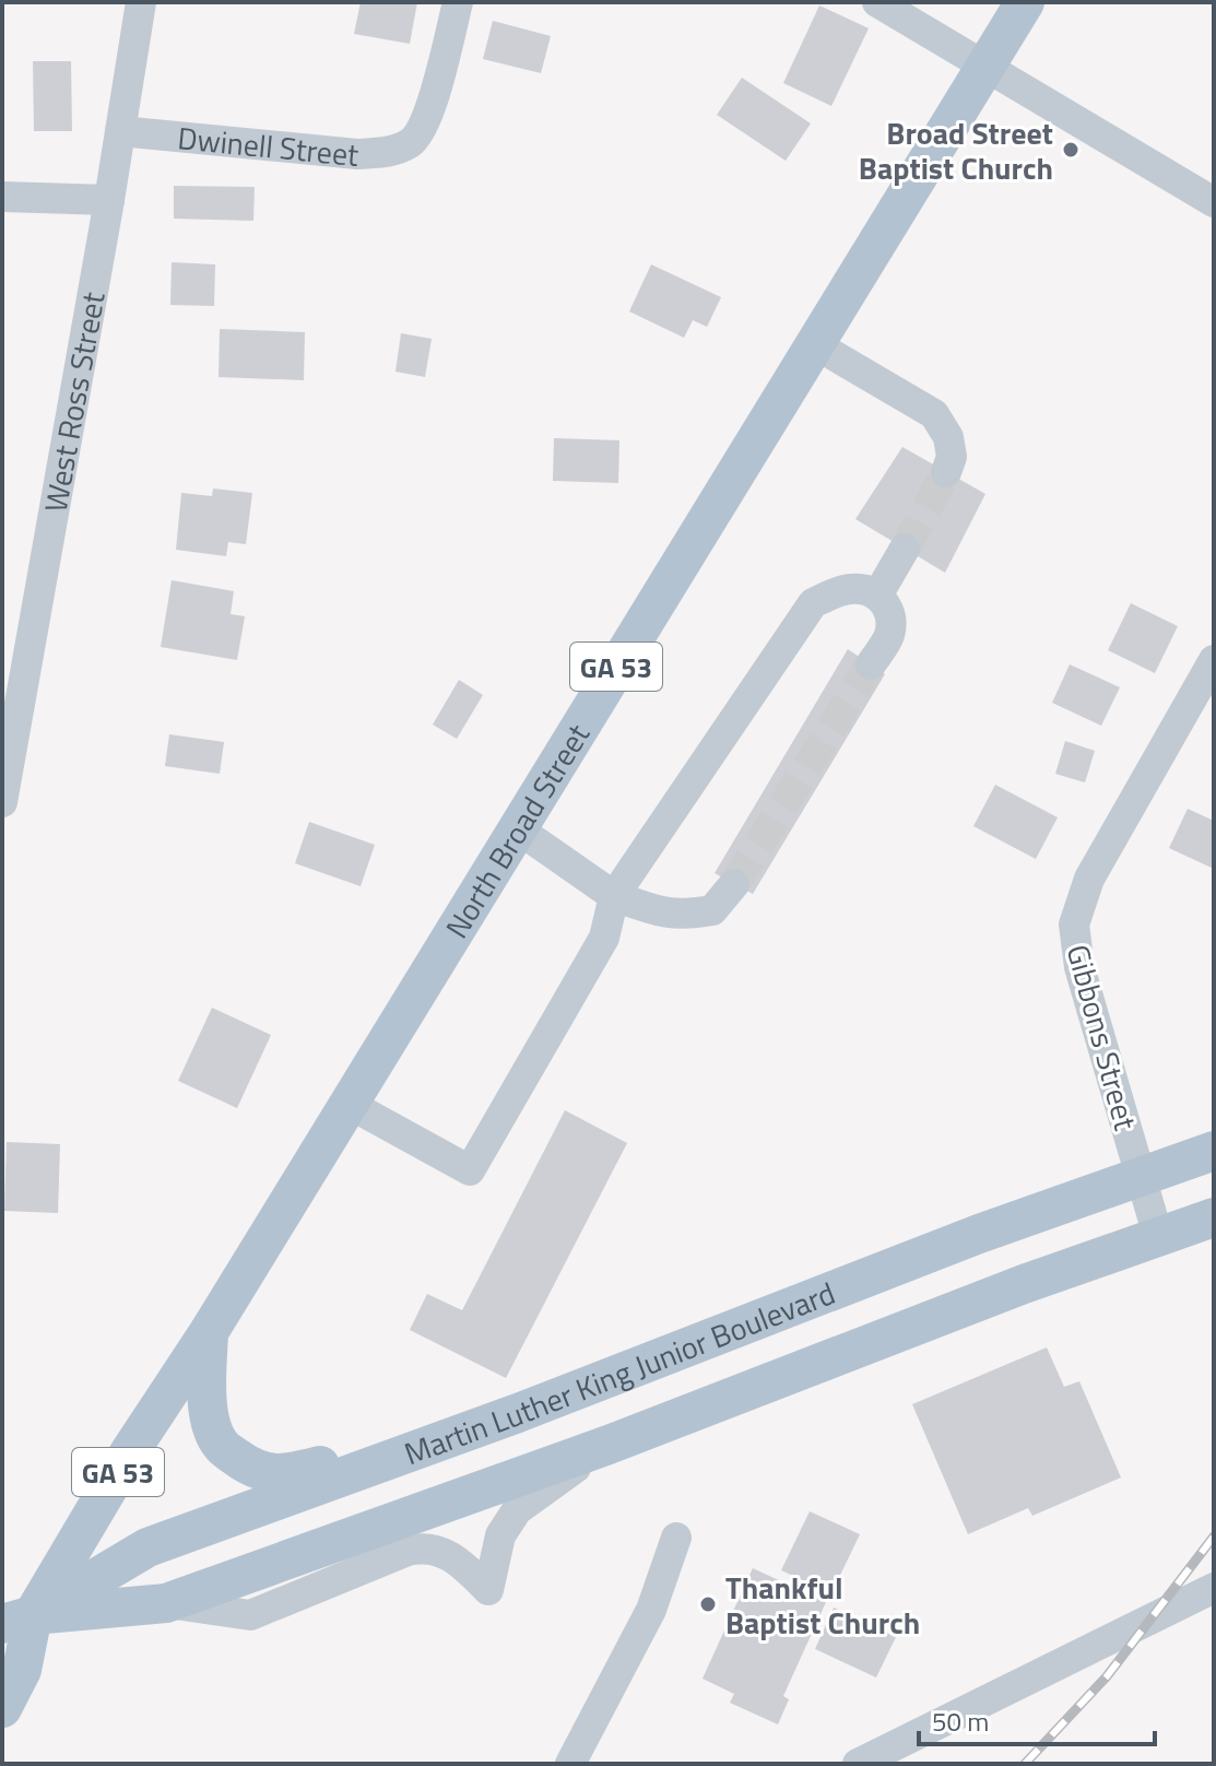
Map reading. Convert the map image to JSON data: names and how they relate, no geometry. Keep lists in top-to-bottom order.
{
  "streets": {
    "main road": ["GA 53", "North Broad Street", "Martin Luther King Junior Boulevard"],
    "street": ["Dwinell Street", "West Ross Street", "Gibbons Street"]
  },
  "crossings": [
    ["Dwinell Street", "West Ross Street"],
    ["GA 53", "North Broad Street"],
    ["GA 53", "Martin Luther King Junior Boulevard"],
    ["North Broad Street", "Martin Luther King Junior Boulevard"],
    ["Gibbons Street", "Martin Luther King Junior Boulevard"]
  ],
  "places": ["Broad Street Baptist Church", "Thankful Baptist Church"],
  "scale_bar": "50 m"
}
